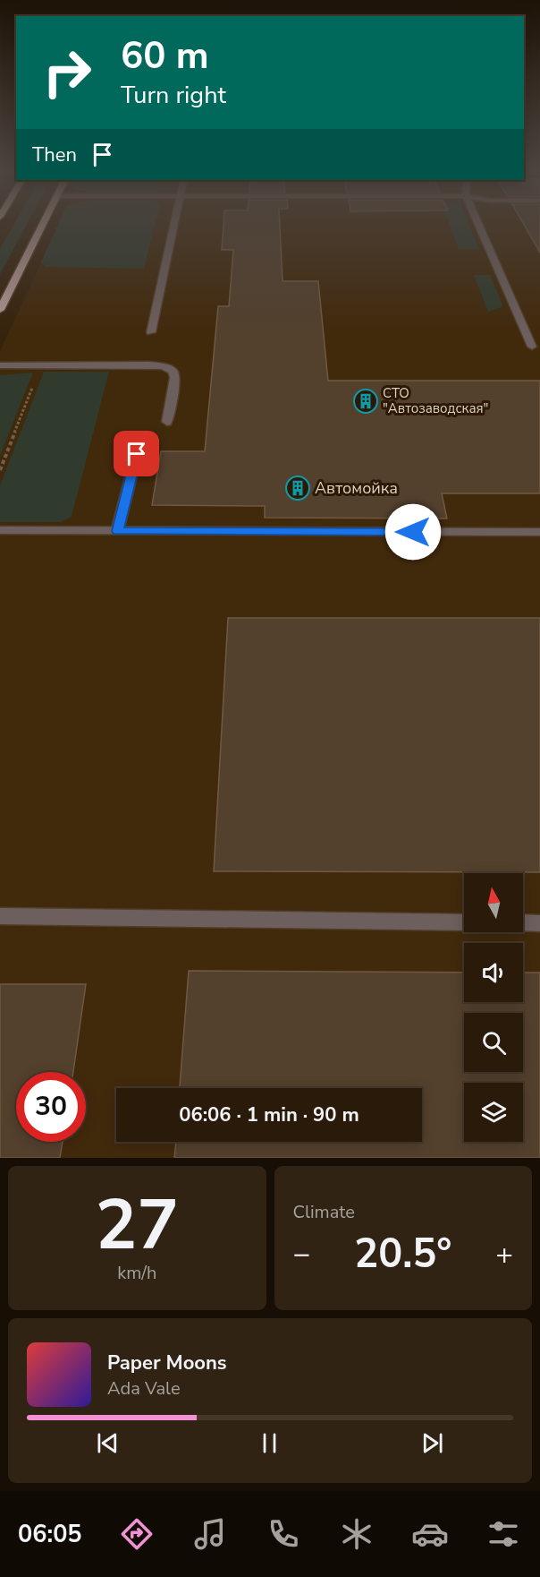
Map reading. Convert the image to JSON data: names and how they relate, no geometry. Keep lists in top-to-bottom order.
{
  "places": {
    "building": ["СТО \"Автозаводская\"", "Автомойка"]
  },
  "north": "top",
  "page": {
    "turn": ["60 m", "Turn right"],
    "then": "Then",
    "limit": "30",
    "trip": "06:06 · 1 min · 90 m",
    "tile": [
      ["27", "km/h"],
      "Climate"
    ],
    "heat": ["−", "20.5°", "+"],
    "song": ["Paper Moons", "Ada Vale"],
    "tabs": "06:05"
  }
}
